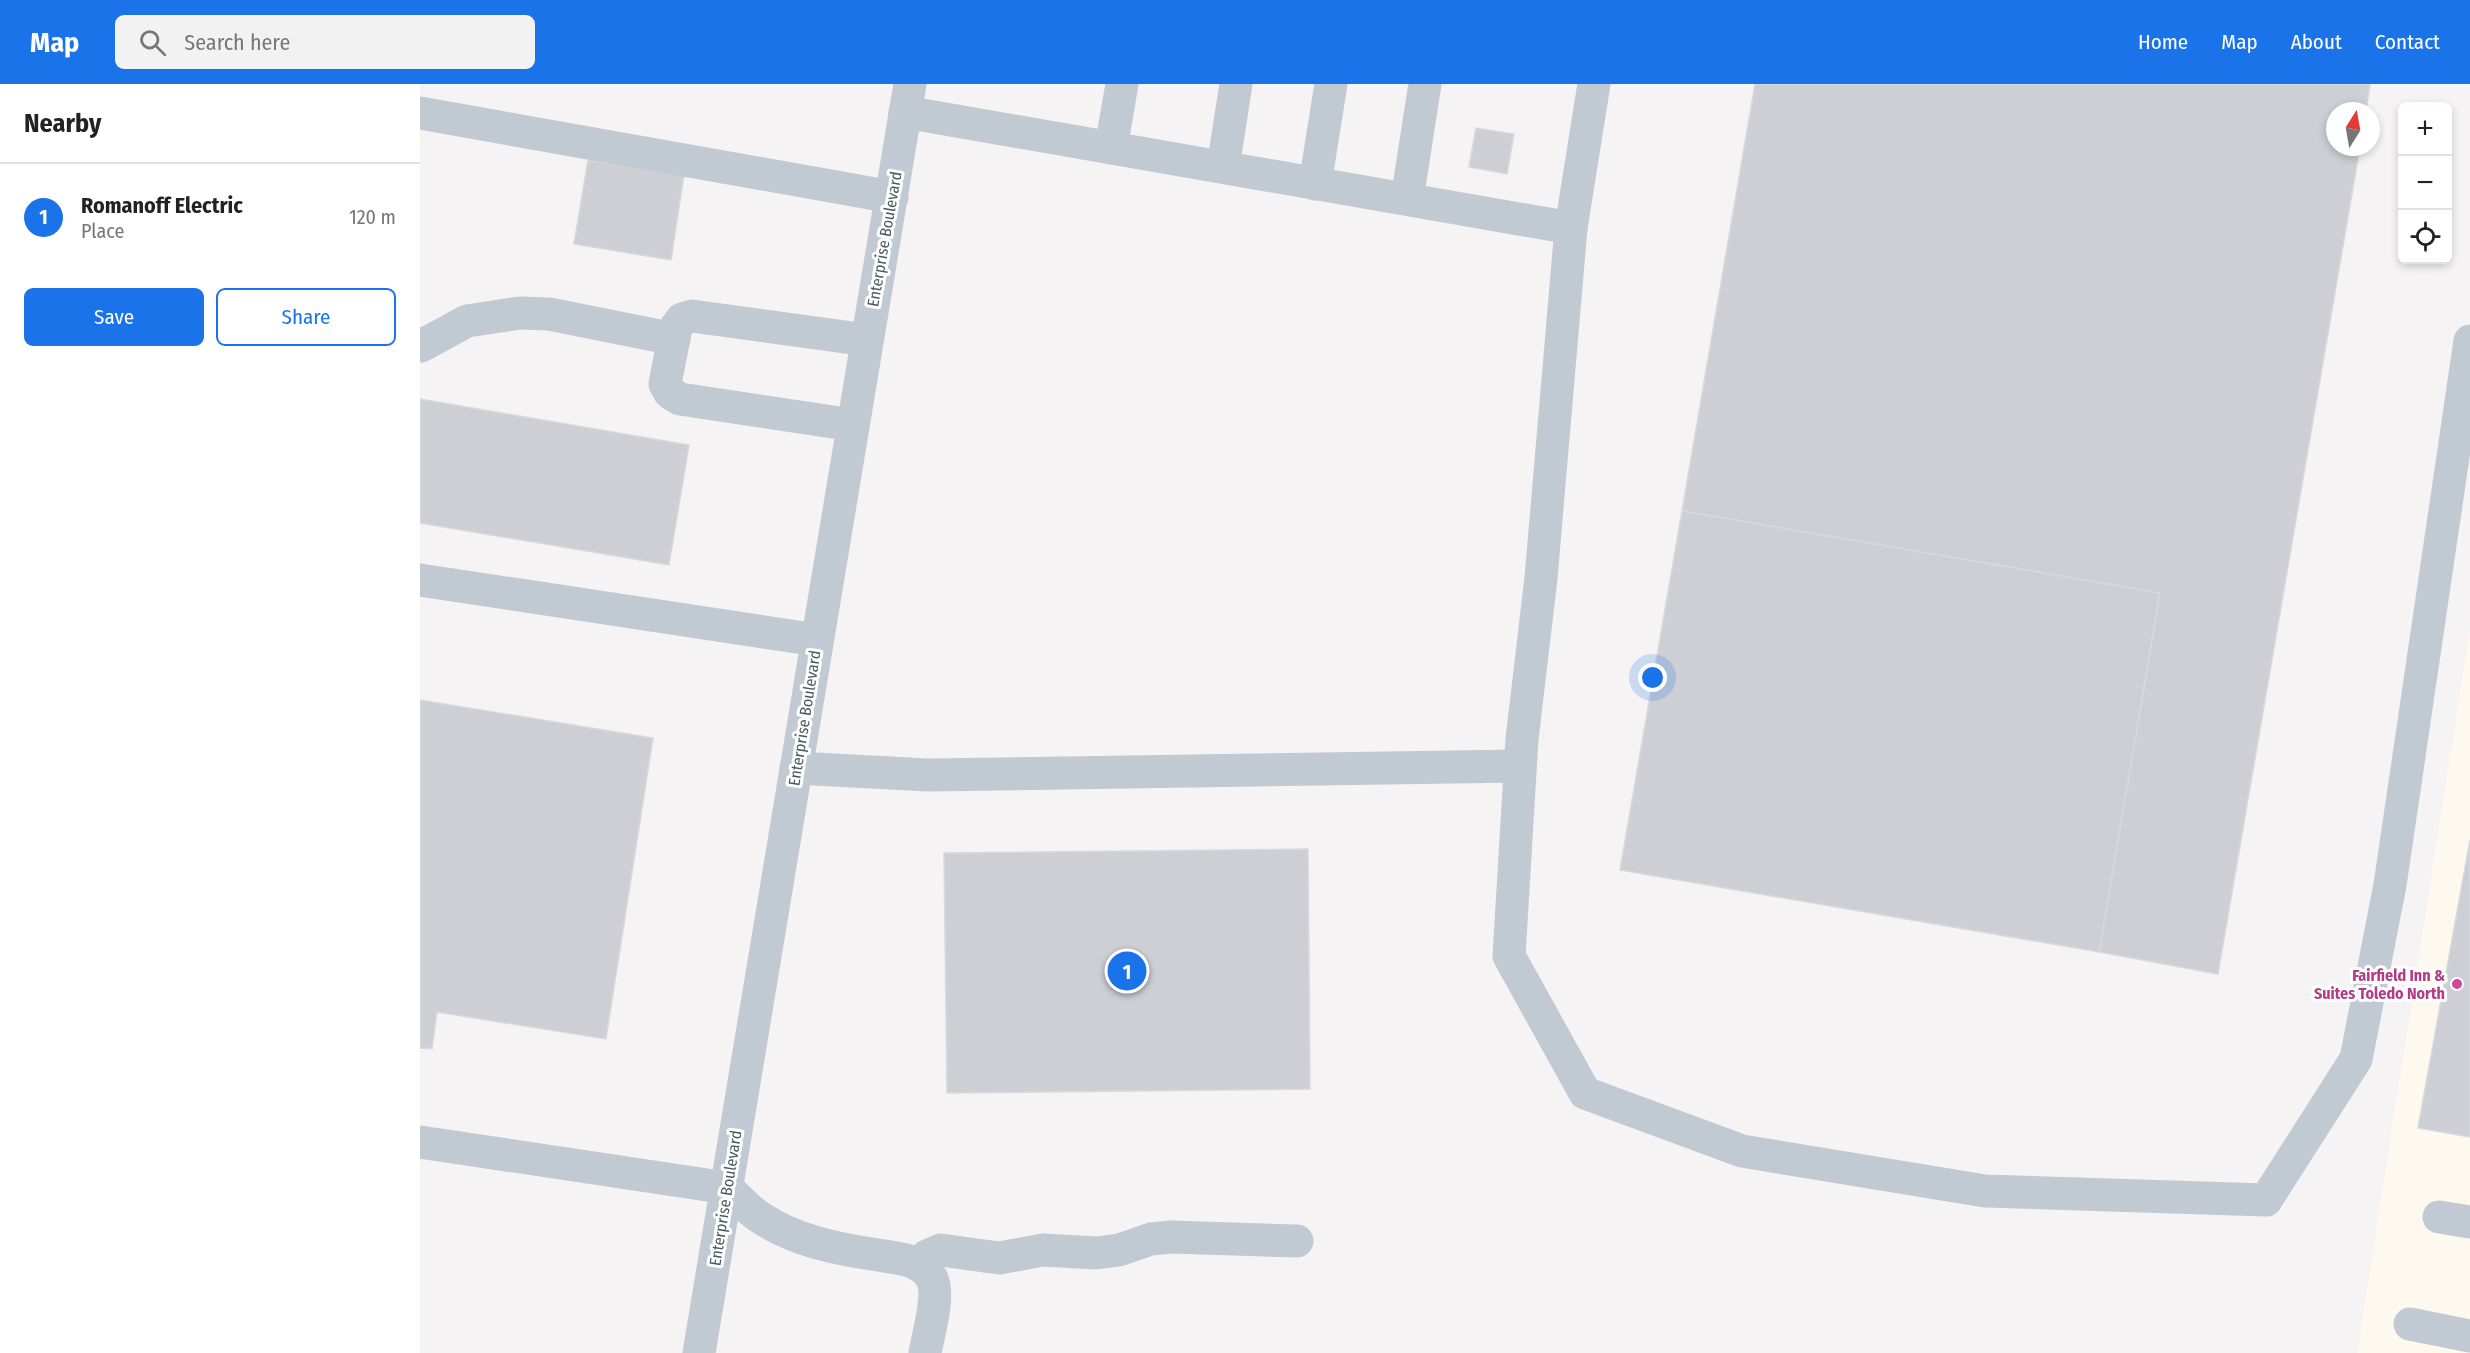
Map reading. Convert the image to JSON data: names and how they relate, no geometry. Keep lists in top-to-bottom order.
{
  "streets": {
    "street": ["Enterprise Boulevard"]
  },
  "places": ["Fairfield Inn & Suites Toledo North"],
  "north": "top",
  "page": {
    "header": "Map",
    "search": "Search here",
    "nav": [
      "Home",
      "Map",
      "About",
      "Contact"
    ],
    "heading": "Nearby",
    "map_buttons": ["+", "−"],
    "list": [
      {
        "mark": "1",
        "name": "Romanoff Electric",
        "note": "Place",
        "value": "120 m"
      }
    ],
    "buttons": ["Save", "Share"],
    "pins": "1"
  }
}
